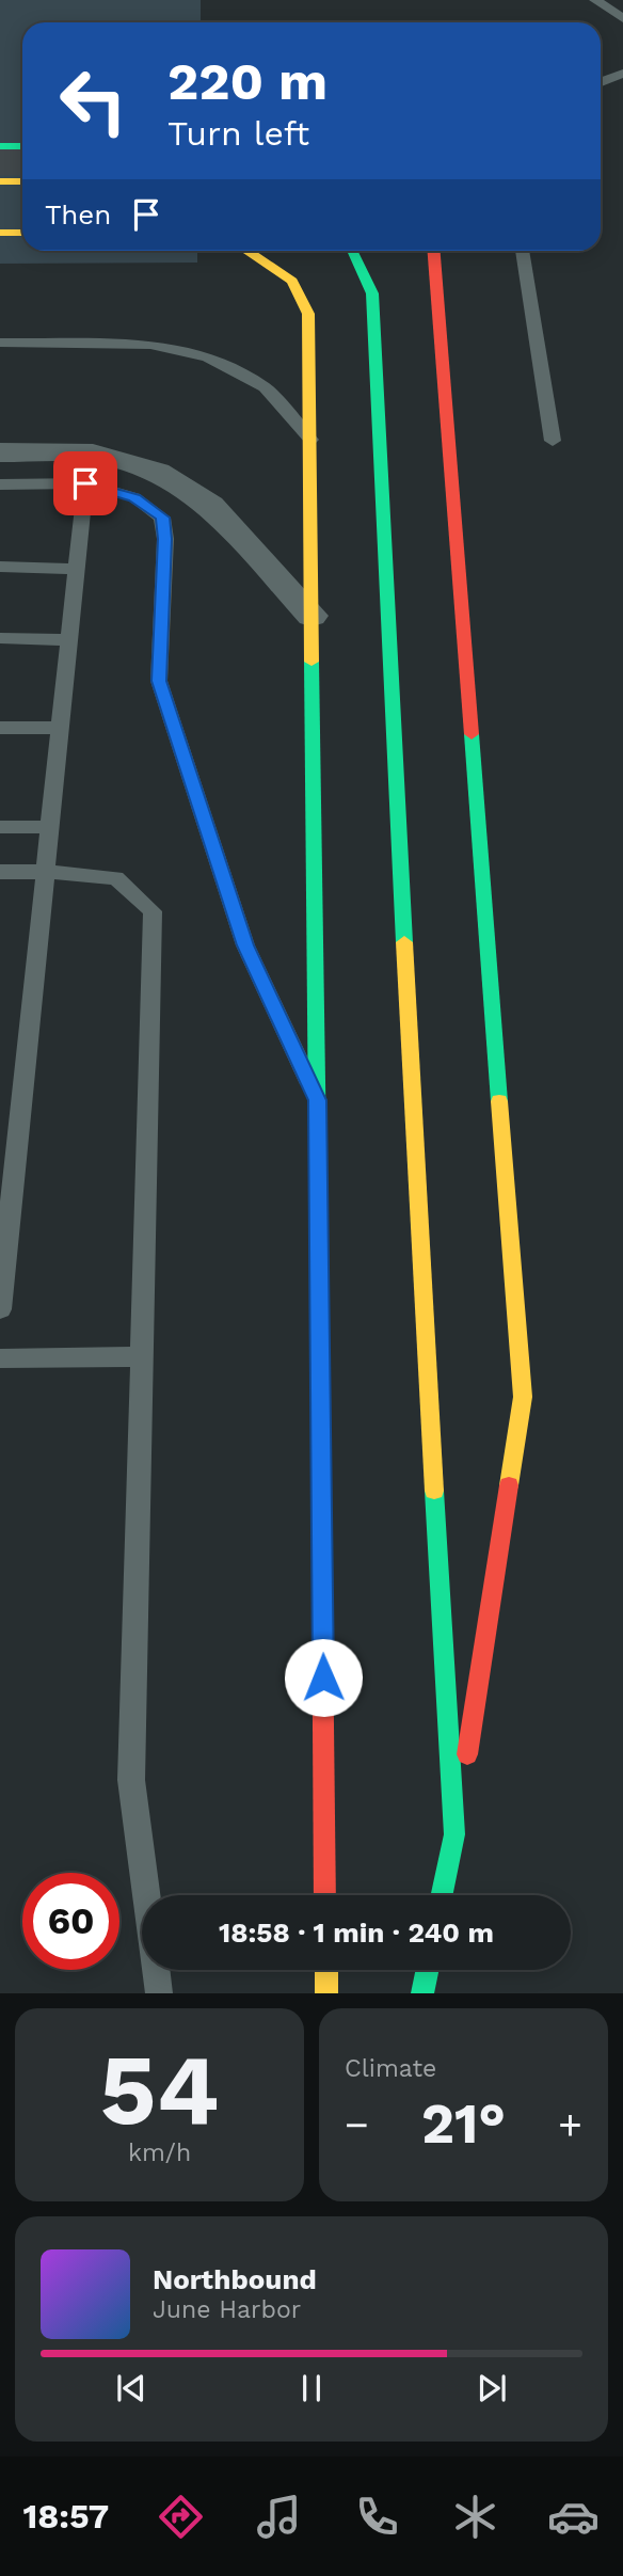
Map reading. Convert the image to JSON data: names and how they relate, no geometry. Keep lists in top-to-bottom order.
{
  "page": {
    "turn": ["220 m", "Turn left"],
    "then": "Then",
    "limit": "60",
    "trip": "18:58 · 1 min · 240 m",
    "tile": [
      ["54", "km/h"],
      "Climate"
    ],
    "heat": ["−", "21°", "+"],
    "song": ["Northbound", "June Harbor"],
    "tabs": "18:57"
  }
}
